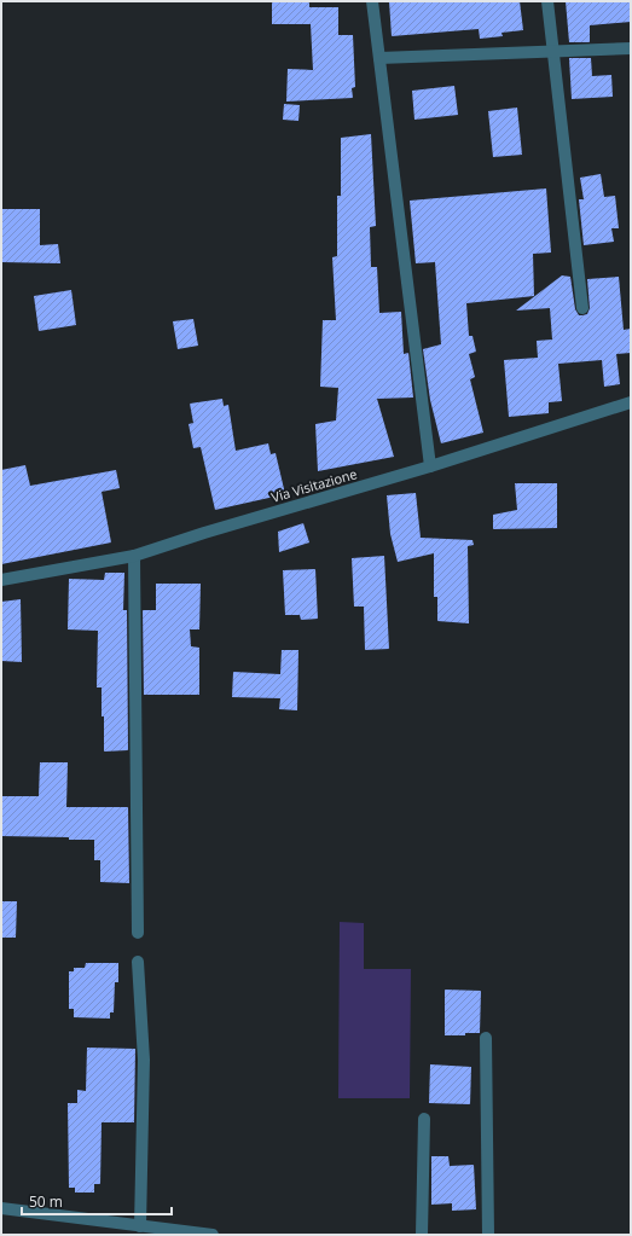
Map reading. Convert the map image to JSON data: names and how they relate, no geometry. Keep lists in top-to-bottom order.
{
  "streets": {
    "street": ["Via Visitazione"]
  },
  "scale_bar": "50 m"
}
